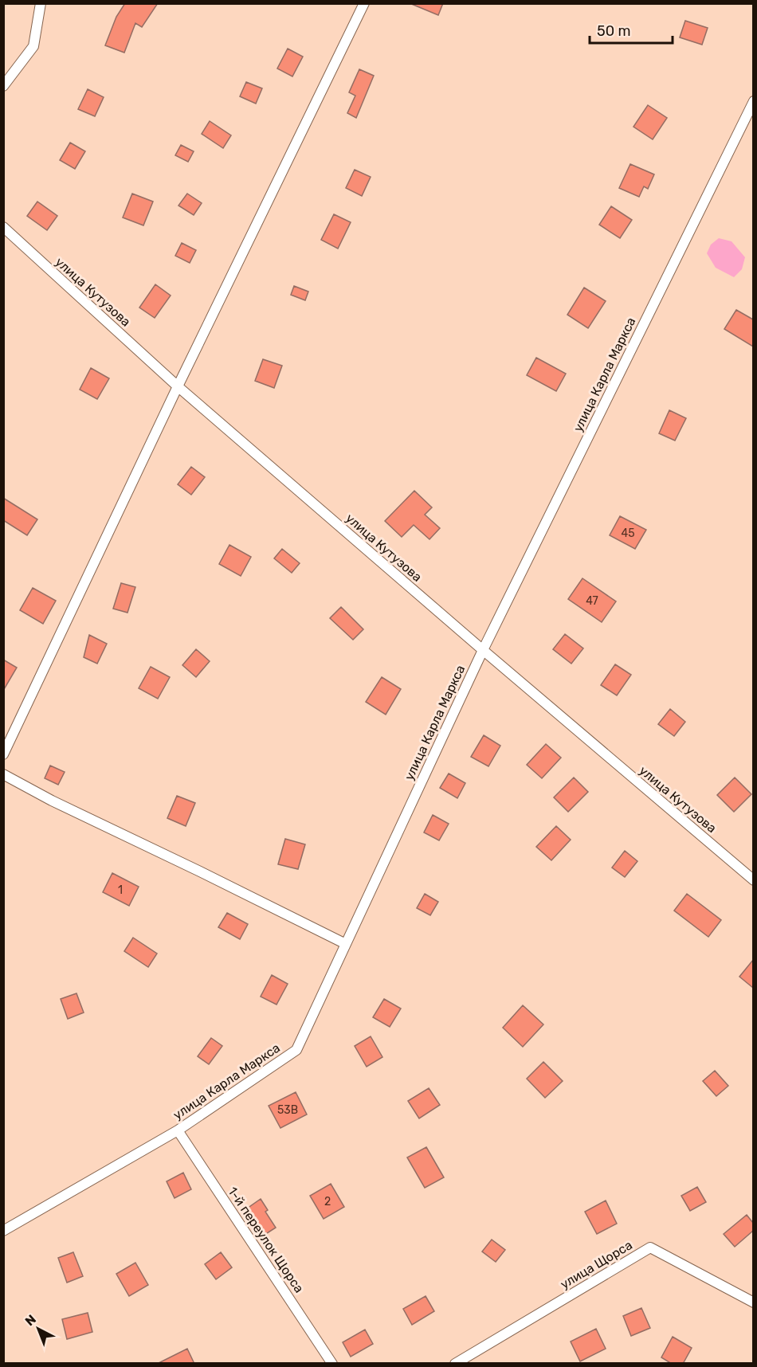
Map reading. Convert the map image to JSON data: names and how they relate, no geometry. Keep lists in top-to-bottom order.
{
  "streets": {
    "street": [
      "улица Кутузова",
      "улица Карла Маркса",
      "1-й переулок Щорса",
      "улица Щорса"
    ]
  },
  "crossings": [
    ["улица Кутузова", "улица Карла Маркса"],
    ["улица Карла Маркса", "1-й переулок Щорса"]
  ],
  "house_numbers": [
    "45",
    "47",
    "1",
    "53В",
    "2"
  ],
  "scale_bar": "50 m",
  "north": "top left"
}
